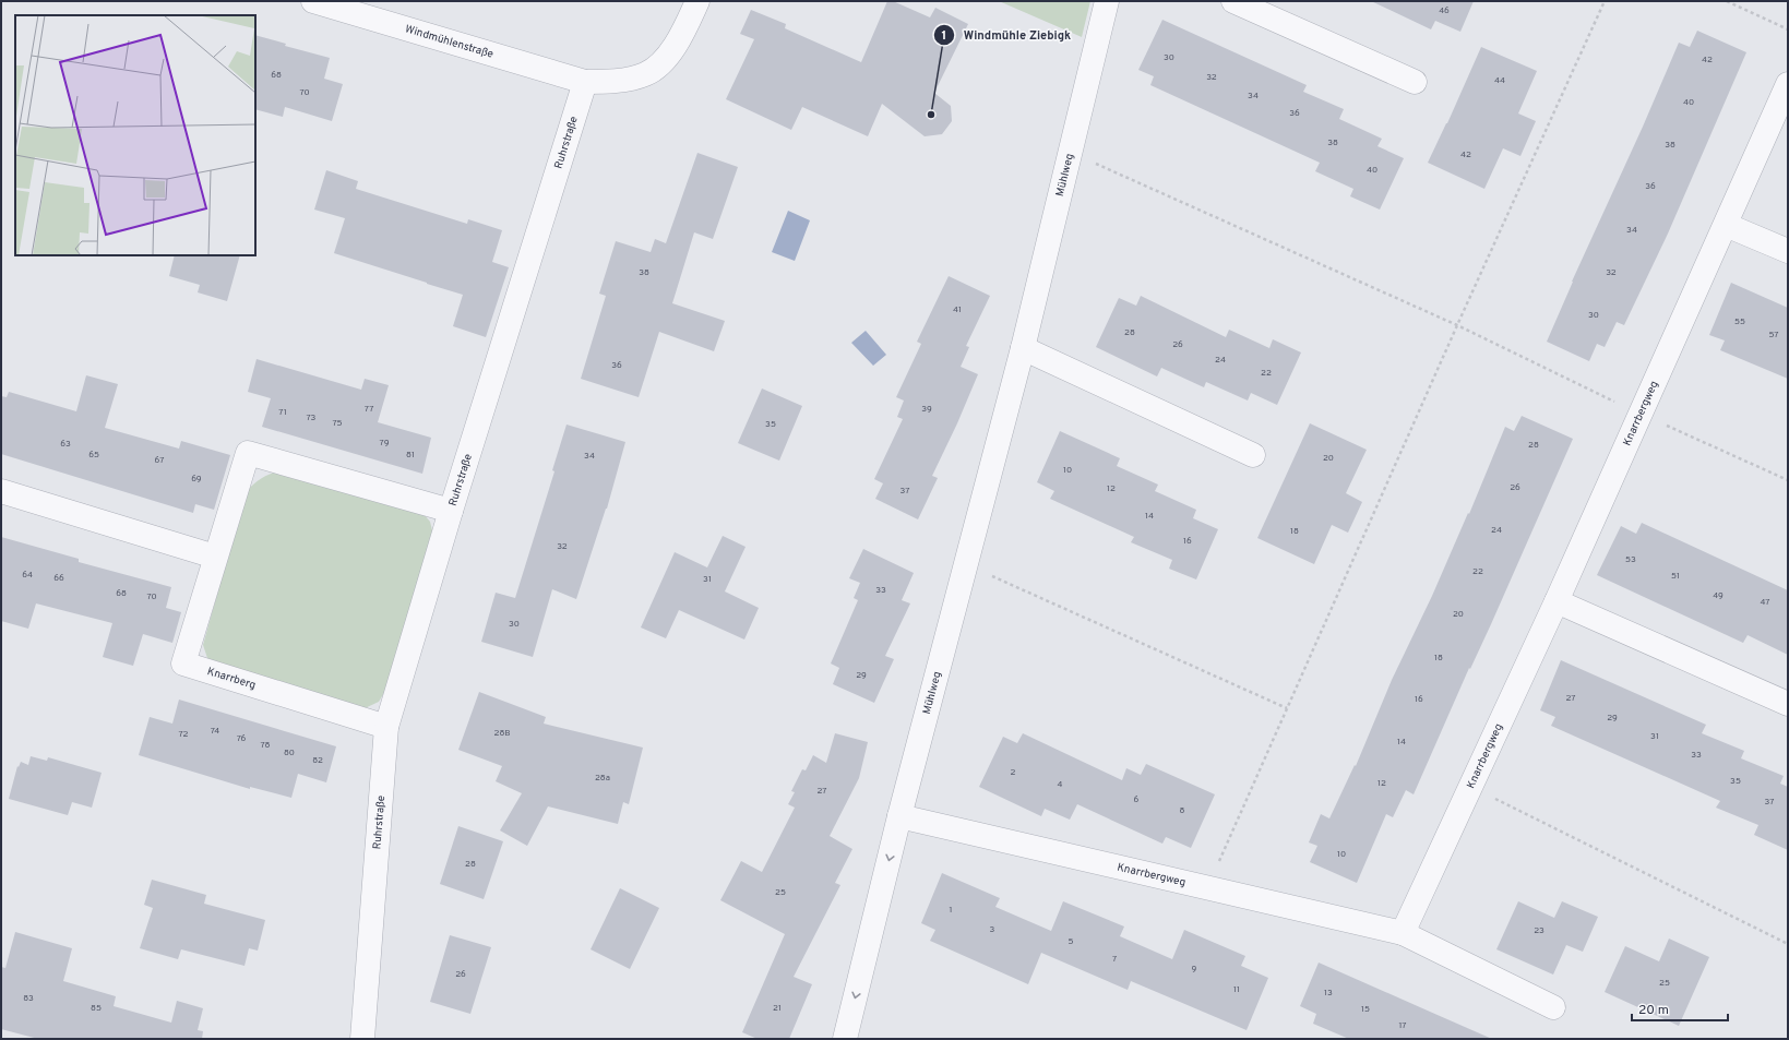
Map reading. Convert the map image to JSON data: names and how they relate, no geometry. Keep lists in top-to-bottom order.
{
  "streets": {
    "street": [
      "Windmühlenstraße",
      "Ruhrstraße",
      "Mühlweg",
      "Knarrbergweg",
      "Knarrberg"
    ]
  },
  "crossings": [
    ["Windmühlenstraße", "Ruhrstraße"],
    ["Ruhrstraße", "Knarrberg"],
    ["Mühlweg", "Knarrbergweg"]
  ],
  "places": ["Windmühle Ziebigk"],
  "house_numbers": [
    "46",
    "30",
    "42",
    "68",
    "32",
    "44",
    "70",
    "34",
    "40",
    "36",
    "38",
    "38",
    "42",
    "40",
    "36",
    "34",
    "38",
    "32",
    "41",
    "30",
    "55",
    "28",
    "57",
    "26",
    "24",
    "36",
    "22",
    "77",
    "39",
    "71",
    "73",
    "75",
    "35",
    "79",
    "63",
    "28",
    "65",
    "81",
    "34",
    "20",
    "67",
    "10",
    "69",
    "26",
    "12",
    "37",
    "14",
    "24",
    "18",
    "16",
    "32",
    "53",
    "22",
    "64",
    "51",
    "66",
    "31",
    "33",
    "68",
    "49",
    "70",
    "47",
    "20",
    "30",
    "18",
    "29",
    "27",
    "16",
    "29",
    "74",
    "28B",
    "72",
    "31",
    "76",
    "14",
    "78",
    "80",
    "33",
    "82",
    "2",
    "28a",
    "35",
    "12",
    "4",
    "27",
    "6",
    "37",
    "8",
    "10",
    "28",
    "25",
    "1",
    "3",
    "23",
    "5",
    "7",
    "9",
    "26",
    "25",
    "11",
    "13",
    "83",
    "85",
    "21",
    "15",
    "17"
  ],
  "scale_bar": "20 m"
}
